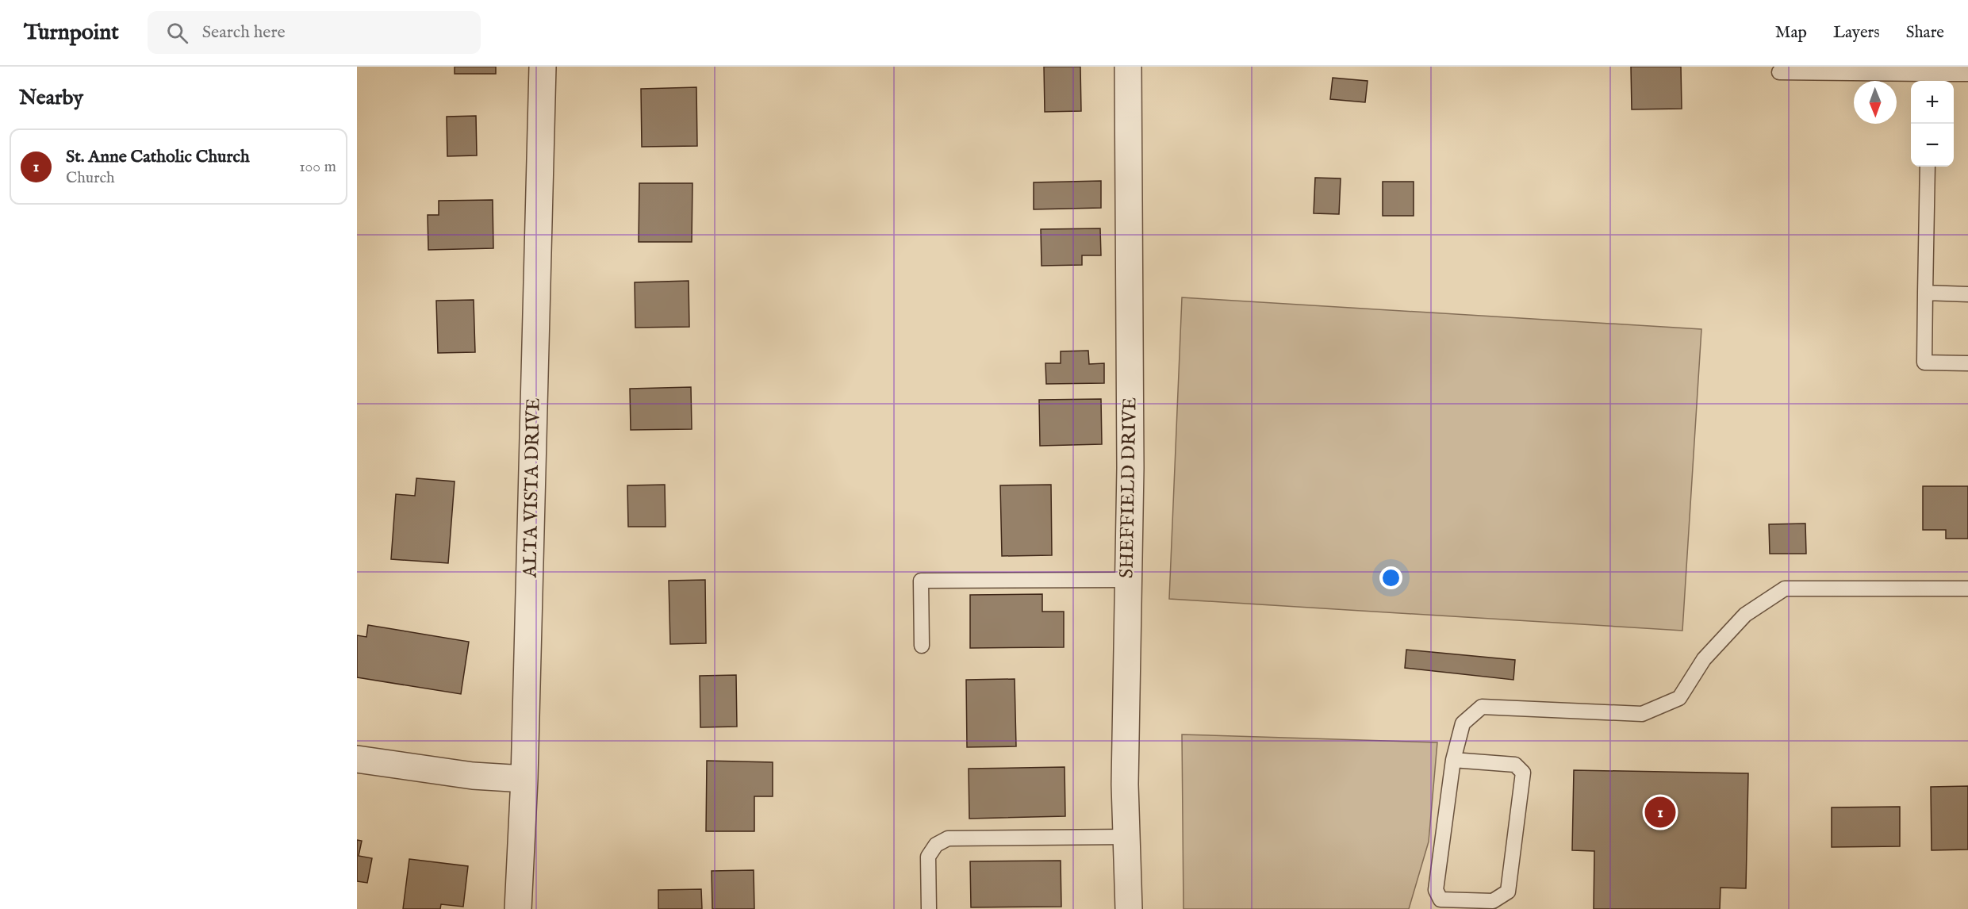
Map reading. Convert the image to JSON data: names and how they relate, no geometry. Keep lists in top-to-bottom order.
{
  "streets": {
    "street": ["ALTA VISTA DRIVE", "SHEFFIELD DRIVE"]
  },
  "north": "bottom",
  "page": {
    "header": "Turnpoint",
    "search": "Search here",
    "nav": ["Map", "Layers", "Share"],
    "heading": "Nearby",
    "map_buttons": ["+", "−"],
    "list": [
      {
        "mark": "1",
        "name": "St. Anne Catholic Church",
        "note": "Church",
        "value": "100 m"
      }
    ],
    "pins": "1"
  }
}
